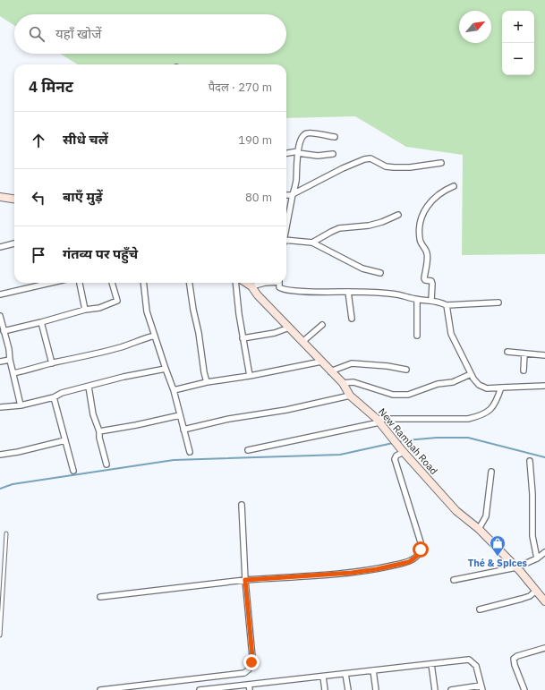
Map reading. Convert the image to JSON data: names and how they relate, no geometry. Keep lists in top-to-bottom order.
{
  "streets": {
    "street": ["New Rambah Road"]
  },
  "places": {
    "shop": ["Thé & Spices"]
  },
  "north": "top right",
  "page": {
    "map_buttons": ["+", "−"],
    "search": "यहाँ खोजें",
    "heading": ["4 मिनट", "पैदल · 270 m"],
    "list": [
      ["सीधे चलें", "190 m"],
      ["बाएँ मुड़ें", "80 m"],
      "गंतव्य पर पहुँचे"
    ]
  }
}
